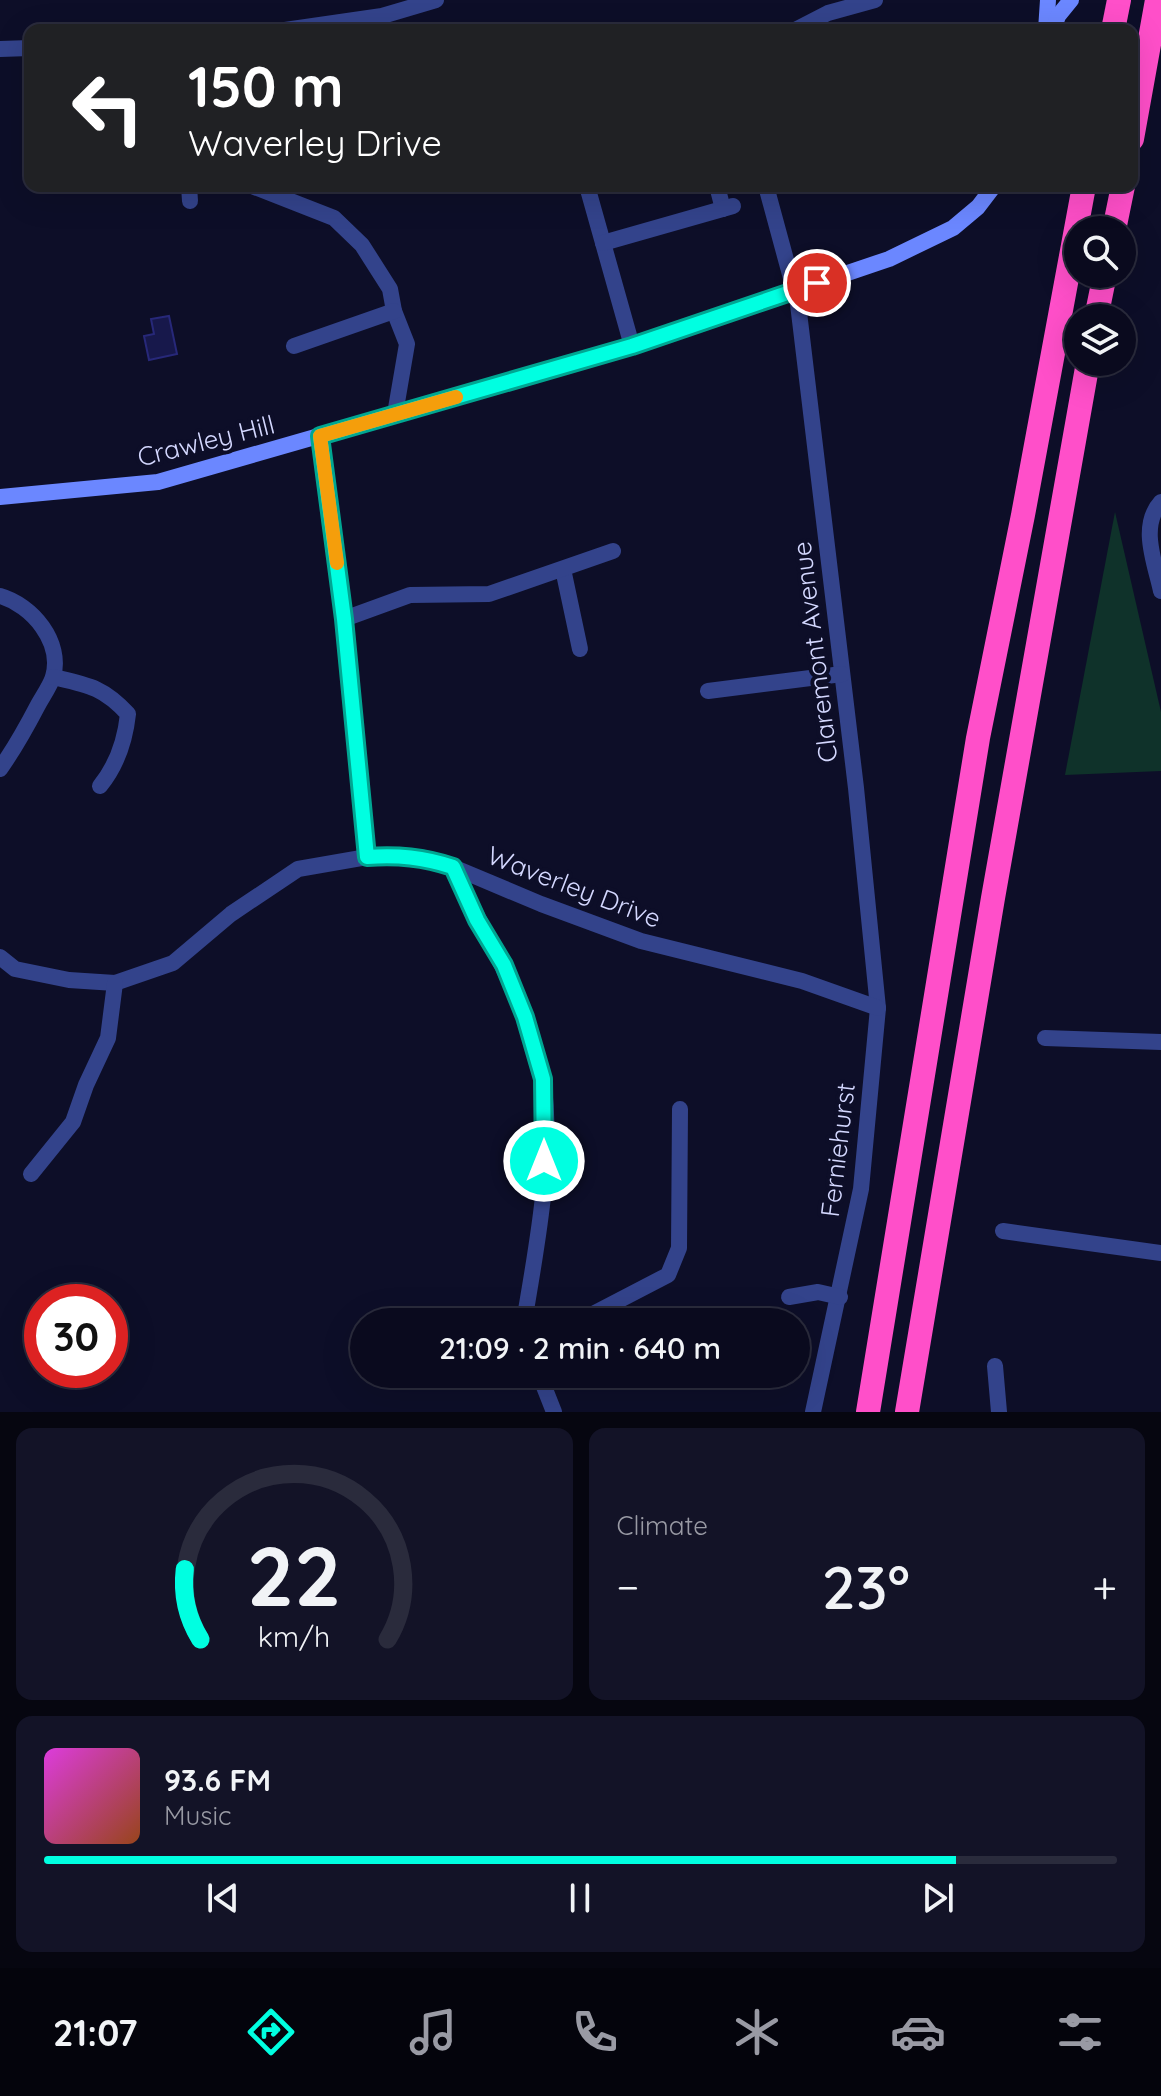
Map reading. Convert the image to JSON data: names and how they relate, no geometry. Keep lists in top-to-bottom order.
{
  "streets": {
    "street": [
      "Crawley Hill",
      "Claremont Avenue",
      "Waverley Drive",
      "Ferniehurst"
    ]
  },
  "crossings": [
    ["Crawley Hill", "Claremont Avenue"],
    ["Claremont Avenue", "Waverley Drive"],
    ["Claremont Avenue", "Ferniehurst"],
    ["Waverley Drive", "Ferniehurst"]
  ],
  "page": {
    "turn": ["150 m", "Waverley Drive"],
    "limit": "30",
    "trip": "21:09 · 2 min · 640 m",
    "tile": "Climate",
    "heat": ["−", "23°", "+"],
    "song": ["93.6 FM", "Music"],
    "tabs": "21:07",
    "gauge": ["22", "km/h"]
  }
}
